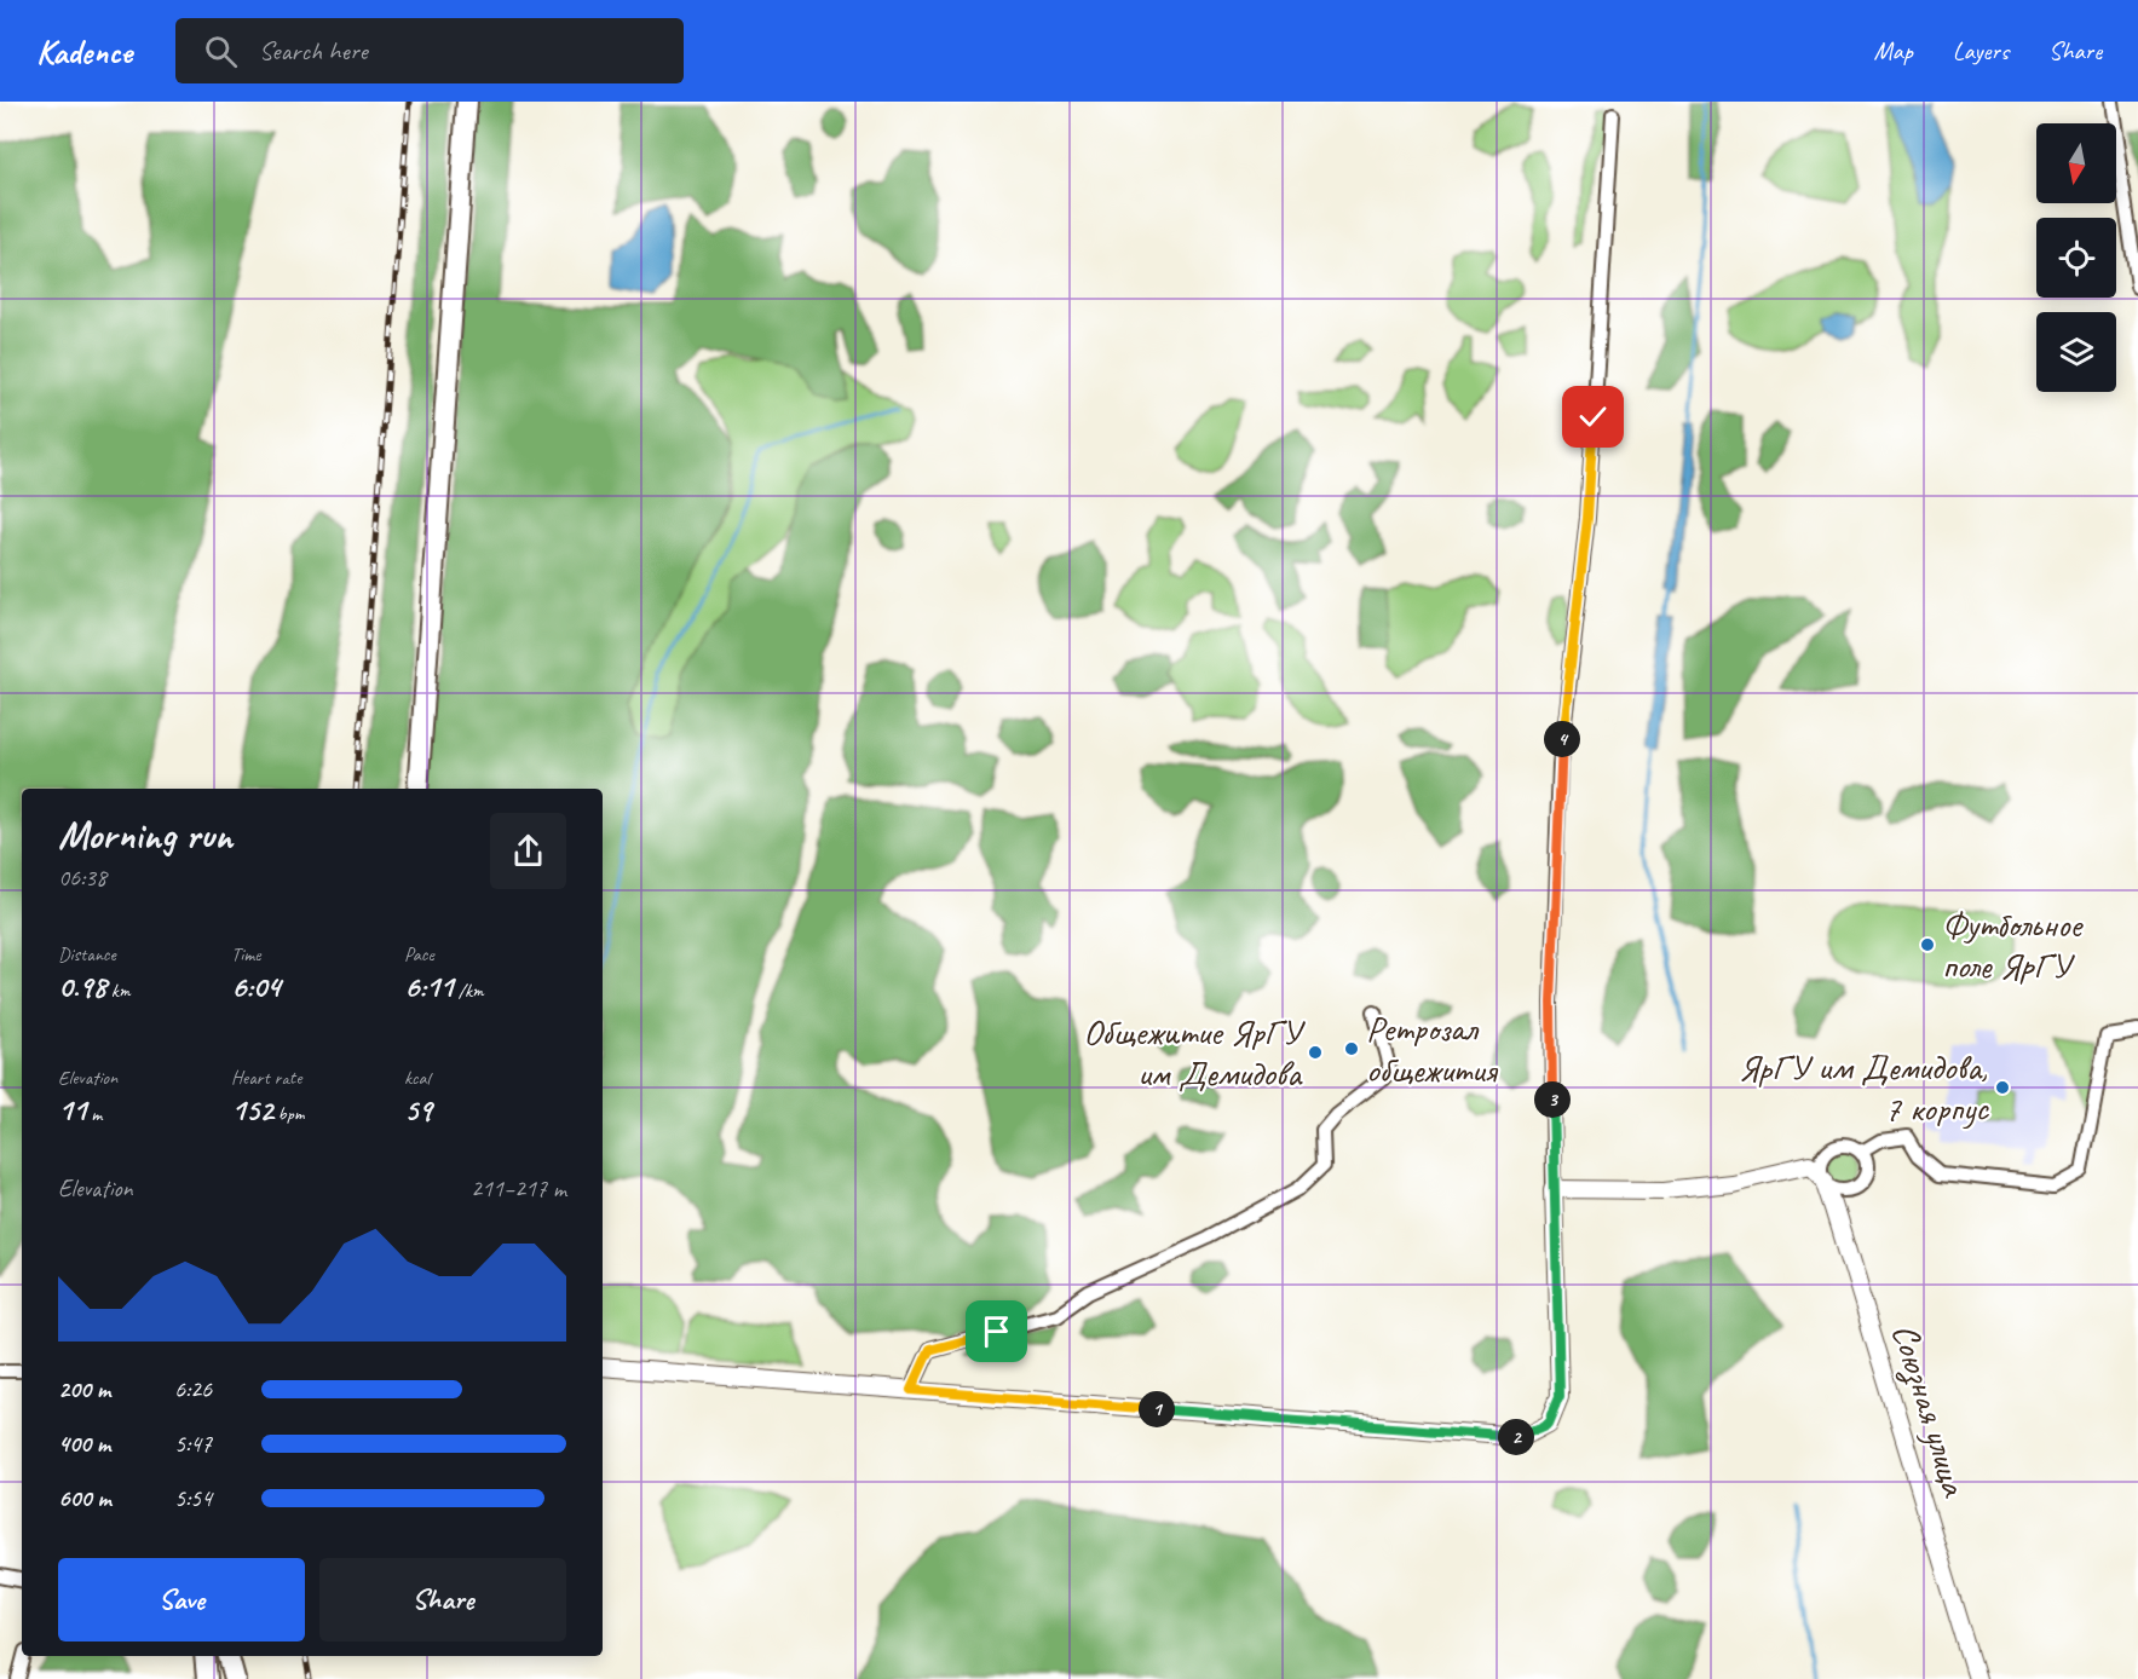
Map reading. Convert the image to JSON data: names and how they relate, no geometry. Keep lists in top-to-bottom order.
{
  "streets": {
    "street": ["Союзная улица"]
  },
  "places": [
    "Футбольное поле ЯрГУ",
    "Ретрозал общежития",
    "Общежитие ЯрГУ им Демидова",
    "ЯрГУ им Демидова, 7 корпус"
  ],
  "north": "bottom",
  "page": {
    "header": "Kadence",
    "search": "Search here",
    "nav": ["Map", "Layers", "Share"],
    "pins": [
      "4",
      "3",
      "1",
      "2"
    ],
    "heading": ["Morning run", "06:38"],
    "stats": [
      ["Distance", "0.98 km"],
      ["Time", "6:04"],
      ["Pace", "6:11 /km"],
      ["Elevation", "11 m"],
      ["Heart rate", "152 bpm"],
      ["kcal", "59"]
    ],
    "chart": ["Elevation", "211–217 m"],
    "list": [
      {
        "name": "200 m",
        "note": "6:26"
      },
      {
        "name": "400 m",
        "note": "5:47"
      },
      {
        "name": "600 m",
        "note": "5:54"
      }
    ],
    "buttons": ["Save", "Share"]
  }
}
